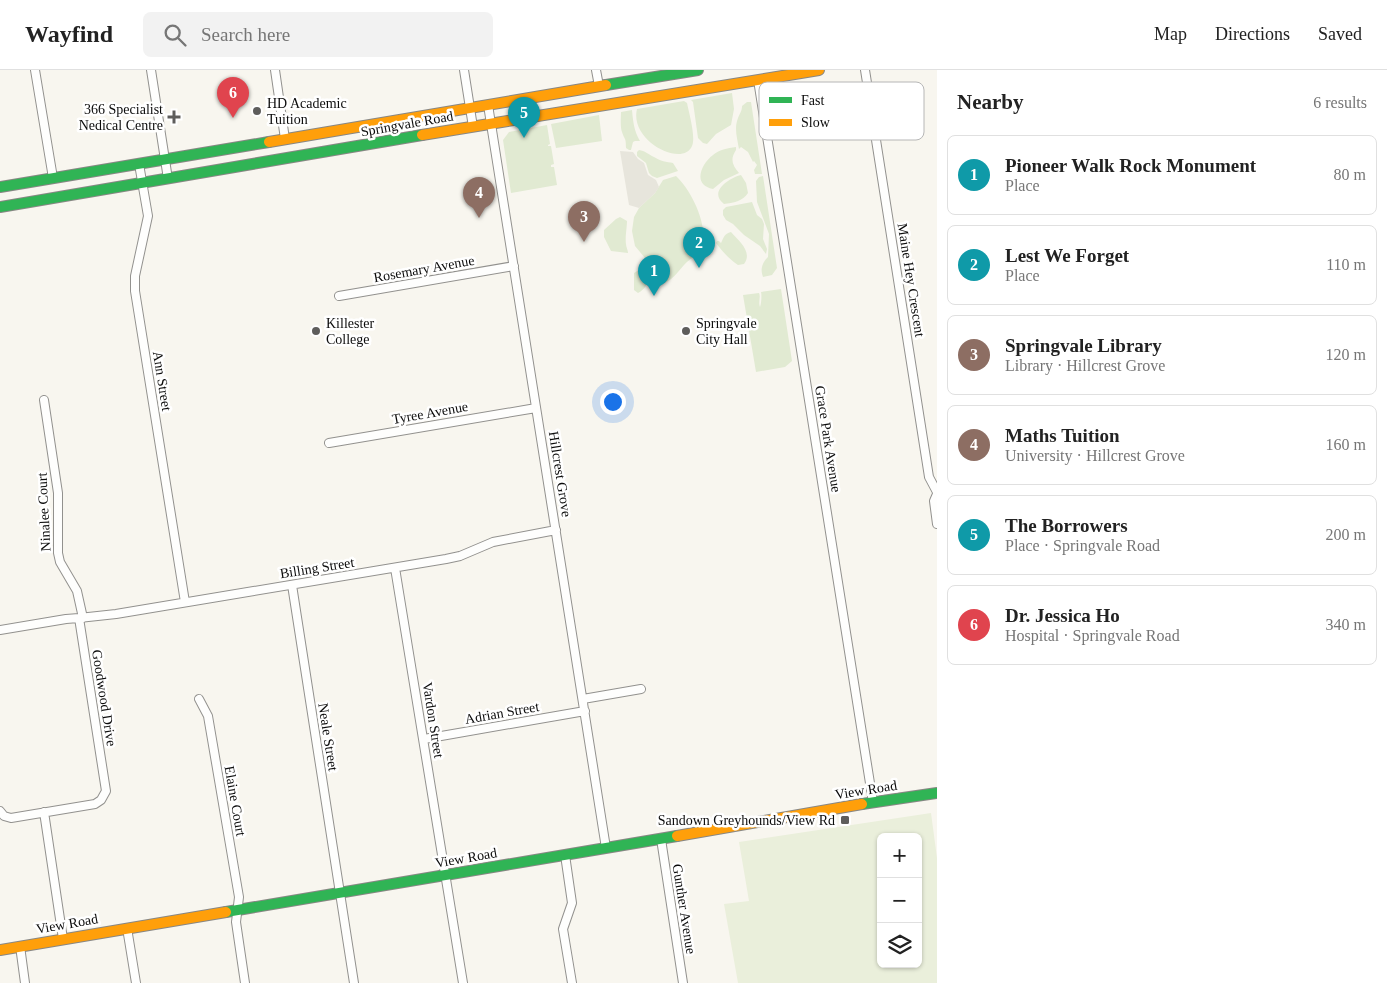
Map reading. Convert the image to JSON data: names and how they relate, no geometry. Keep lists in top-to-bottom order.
{
  "streets": {
    "main road": ["Springvale Road", "View Road"],
    "street": [
      "Rosemary Avenue",
      "Maine Hey Crescent",
      "Ann Street",
      "Tyree Avenue",
      "Grace Park Avenue",
      "Hillcrest Grove",
      "Ninalee Court",
      "Billing Street",
      "Goodwood Drive",
      "Adrian Street",
      "Vardon Street",
      "Neale Street",
      "Elaine Court",
      "Gunther Avenue"
    ]
  },
  "crossings": [
    ["Springvale Road", "Ann Street"],
    ["Springvale Road", "Grace Park Avenue"],
    ["Springvale Road", "Hillcrest Grove"],
    ["Rosemary Avenue", "Hillcrest Grove"],
    ["Ann Street", "Billing Street"],
    ["Tyree Avenue", "Hillcrest Grove"],
    ["Grace Park Avenue", "View Road"],
    ["Hillcrest Grove", "Billing Street"],
    ["Hillcrest Grove", "Adrian Street"],
    ["Hillcrest Grove", "View Road"],
    ["Ninalee Court", "Billing Street"],
    ["Ninalee Court", "Goodwood Drive"],
    ["Billing Street", "Goodwood Drive"],
    ["Billing Street", "Vardon Street"],
    ["Billing Street", "Neale Street"],
    ["Adrian Street", "Vardon Street"],
    ["Vardon Street", "View Road"],
    ["Neale Street", "View Road"],
    ["View Road", "Elaine Court"],
    ["View Road", "Gunther Avenue"]
  ],
  "places": {
    "other": ["HD Academic Tuition", "Killester College", "Springvale City Hall"],
    "health": ["366 Specialist Nedical Centre"],
    "transit": ["Sandown Greyhounds/View Rd"]
  },
  "legend": ["Fast", "Slow"],
  "page": {
    "header": "Wayfind",
    "search": "Search here",
    "nav": ["Map", "Directions", "Saved"],
    "heading": ["Nearby", "6 results"],
    "pins": [
      "6",
      "5",
      "4",
      "3",
      "2",
      "1"
    ],
    "list": [
      {
        "mark": "1",
        "name": "Pioneer Walk Rock Monument",
        "note": "Place",
        "value": "80 m"
      },
      {
        "mark": "2",
        "name": "Lest We Forget",
        "note": "Place",
        "value": "110 m"
      },
      {
        "mark": "3",
        "name": "Springvale Library",
        "note": "Library · Hillcrest Grove",
        "value": "120 m"
      },
      {
        "mark": "4",
        "name": "Maths Tuition",
        "note": "University · Hillcrest Grove",
        "value": "160 m"
      },
      {
        "mark": "5",
        "name": "The Borrowers",
        "note": "Place · Springvale Road",
        "value": "200 m"
      },
      {
        "mark": "6",
        "name": "Dr. Jessica Ho",
        "note": "Hospital · Springvale Road",
        "value": "340 m"
      }
    ],
    "map_buttons": ["+", "−"]
  }
}
